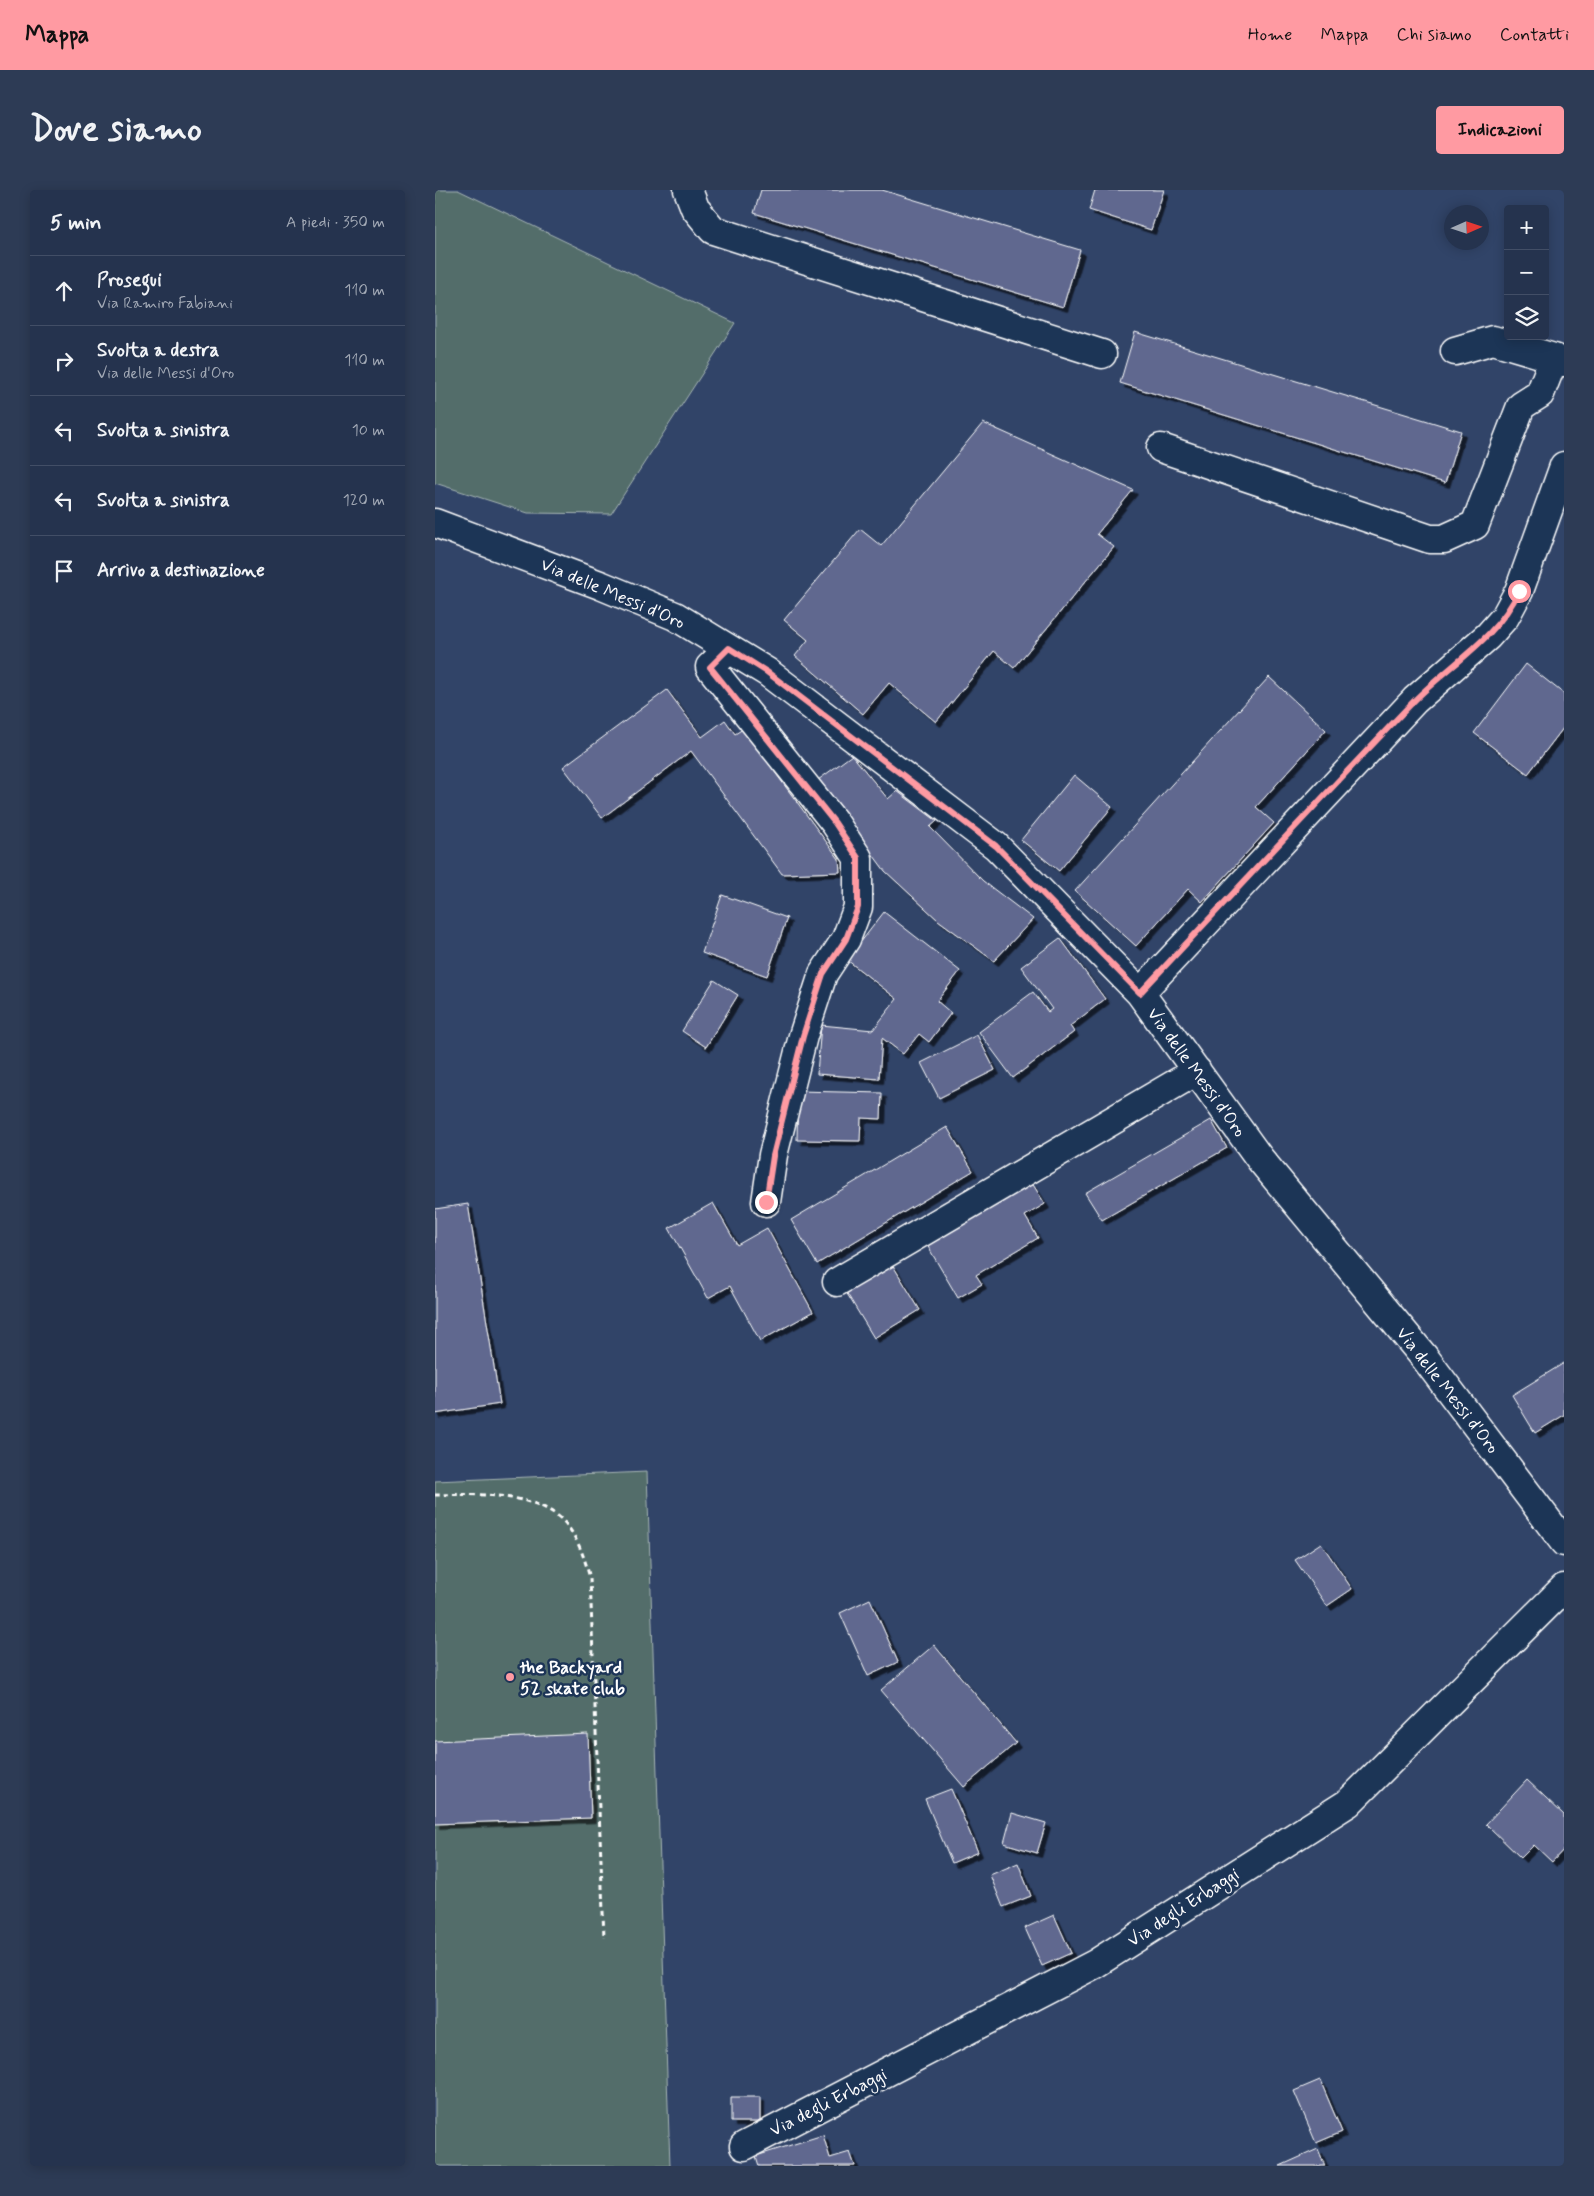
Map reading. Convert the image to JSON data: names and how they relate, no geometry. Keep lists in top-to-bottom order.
{
  "streets": {
    "street": ["Via delle Messi d'Oro", "Via degli Erbaggi"]
  },
  "places": ["the Backyard 52 skate club"],
  "north": "right",
  "page": {
    "header": "Mappa",
    "nav": [
      "Home",
      "Mappa",
      "Chi siamo",
      "Contatti"
    ],
    "buttons": "Indicazioni",
    "title": "Dove siamo",
    "heading": ["5 min", "A piedi · 350 m"],
    "map_buttons": ["+", "−"],
    "list": [
      ["Prosegui", "Via Ramiro Fabiani", "110 m"],
      ["Svolta a destra", "Via delle Messi d'Oro", "110 m"],
      ["Svolta a sinistra", "10 m"],
      ["Svolta a sinistra", "120 m"],
      "Arrivo a destinazione"
    ]
  }
}
